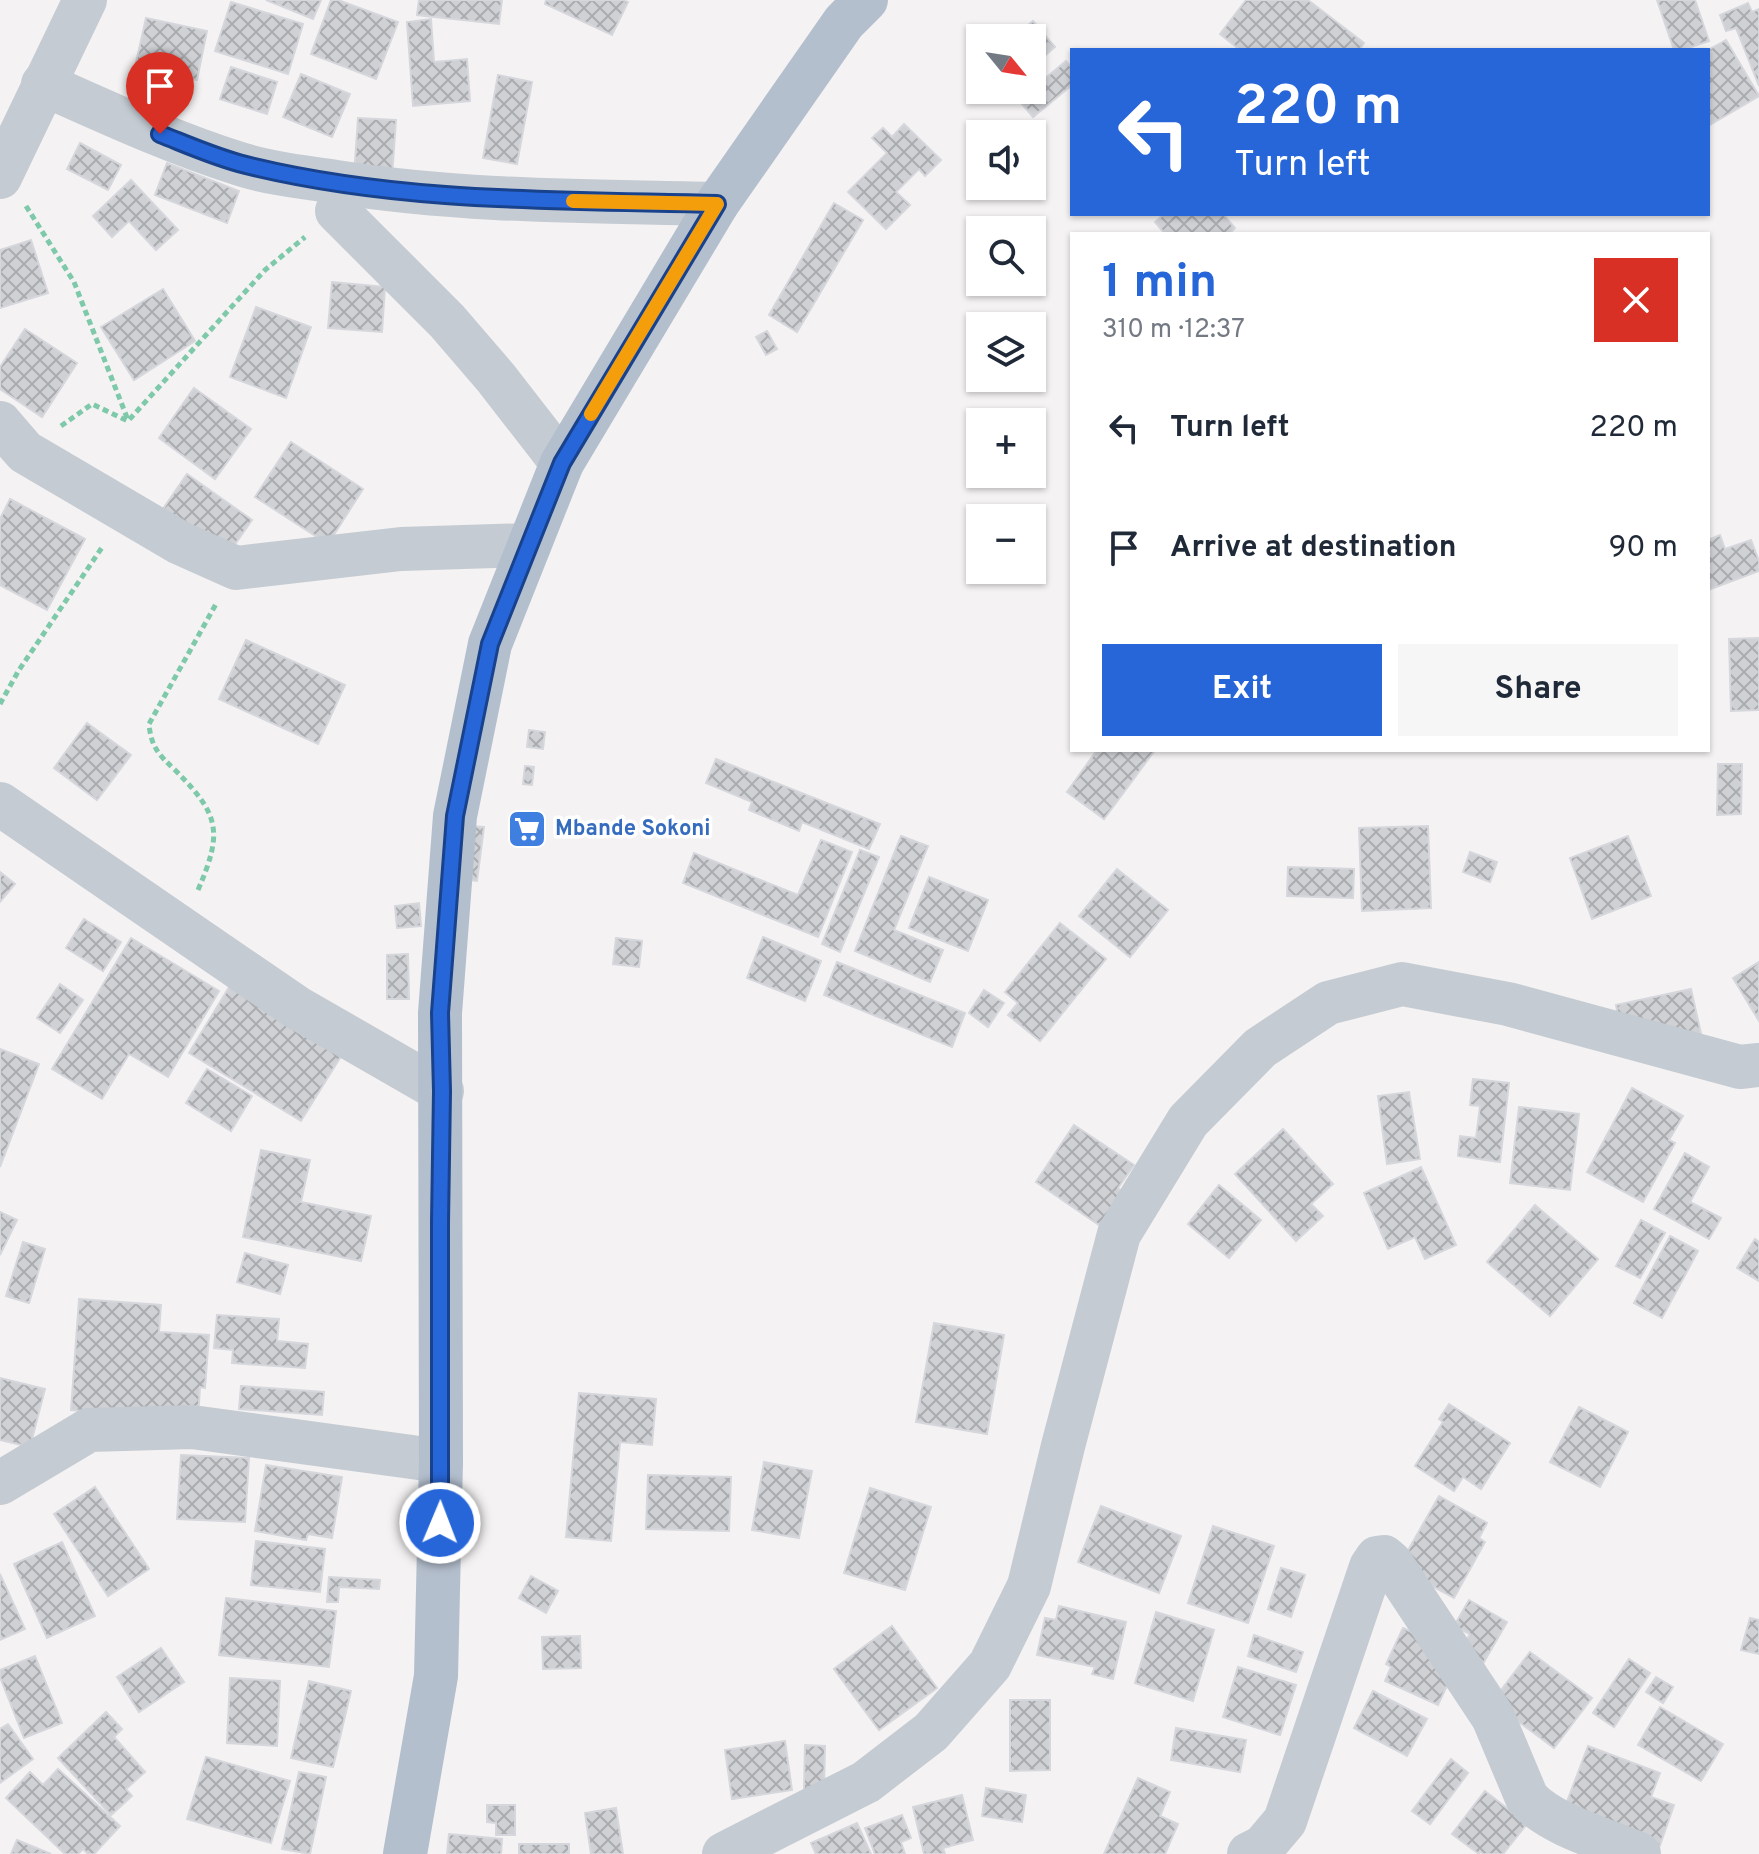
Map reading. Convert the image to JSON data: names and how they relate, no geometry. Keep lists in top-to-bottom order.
{
  "places": {
    "supermarket": ["Mbande Sokoni"]
  },
  "north": "bottom right",
  "page": {
    "map_buttons": ["+", "−"],
    "turn": ["220 m", "Turn left"],
    "heading": ["1 min", "310 m · 12:37"],
    "list": [
      {
        "name": "Turn left",
        "value": "220 m"
      },
      {
        "name": "Arrive at destination",
        "value": "90 m"
      }
    ],
    "buttons": ["Exit", "Share"]
  }
}
